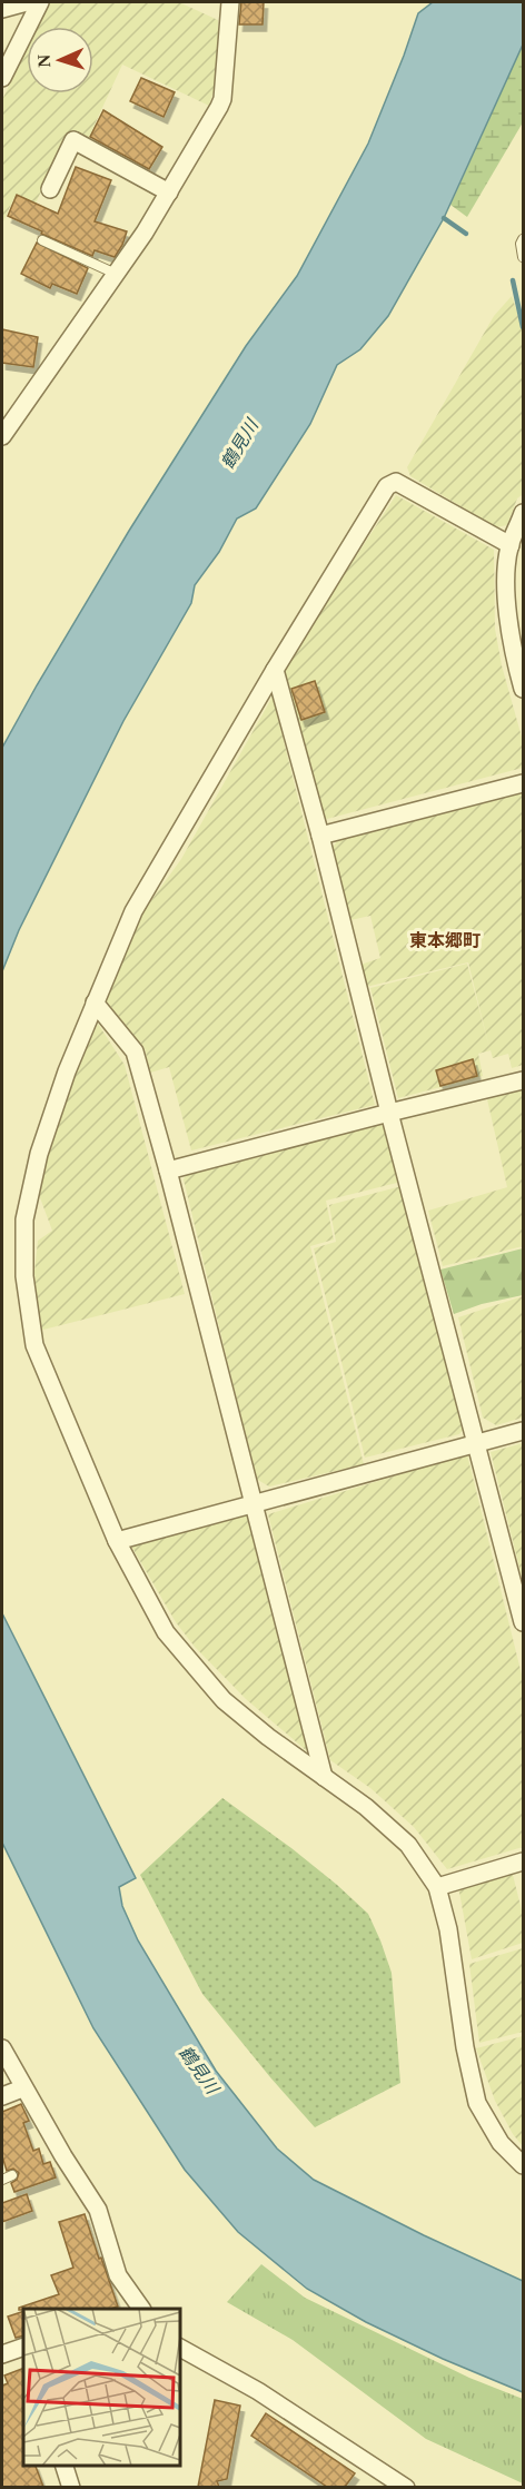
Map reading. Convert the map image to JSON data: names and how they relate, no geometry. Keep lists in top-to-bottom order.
{
  "districts": ["東本郷町"],
  "water": ["鶴見川"],
  "north": "left"
}
